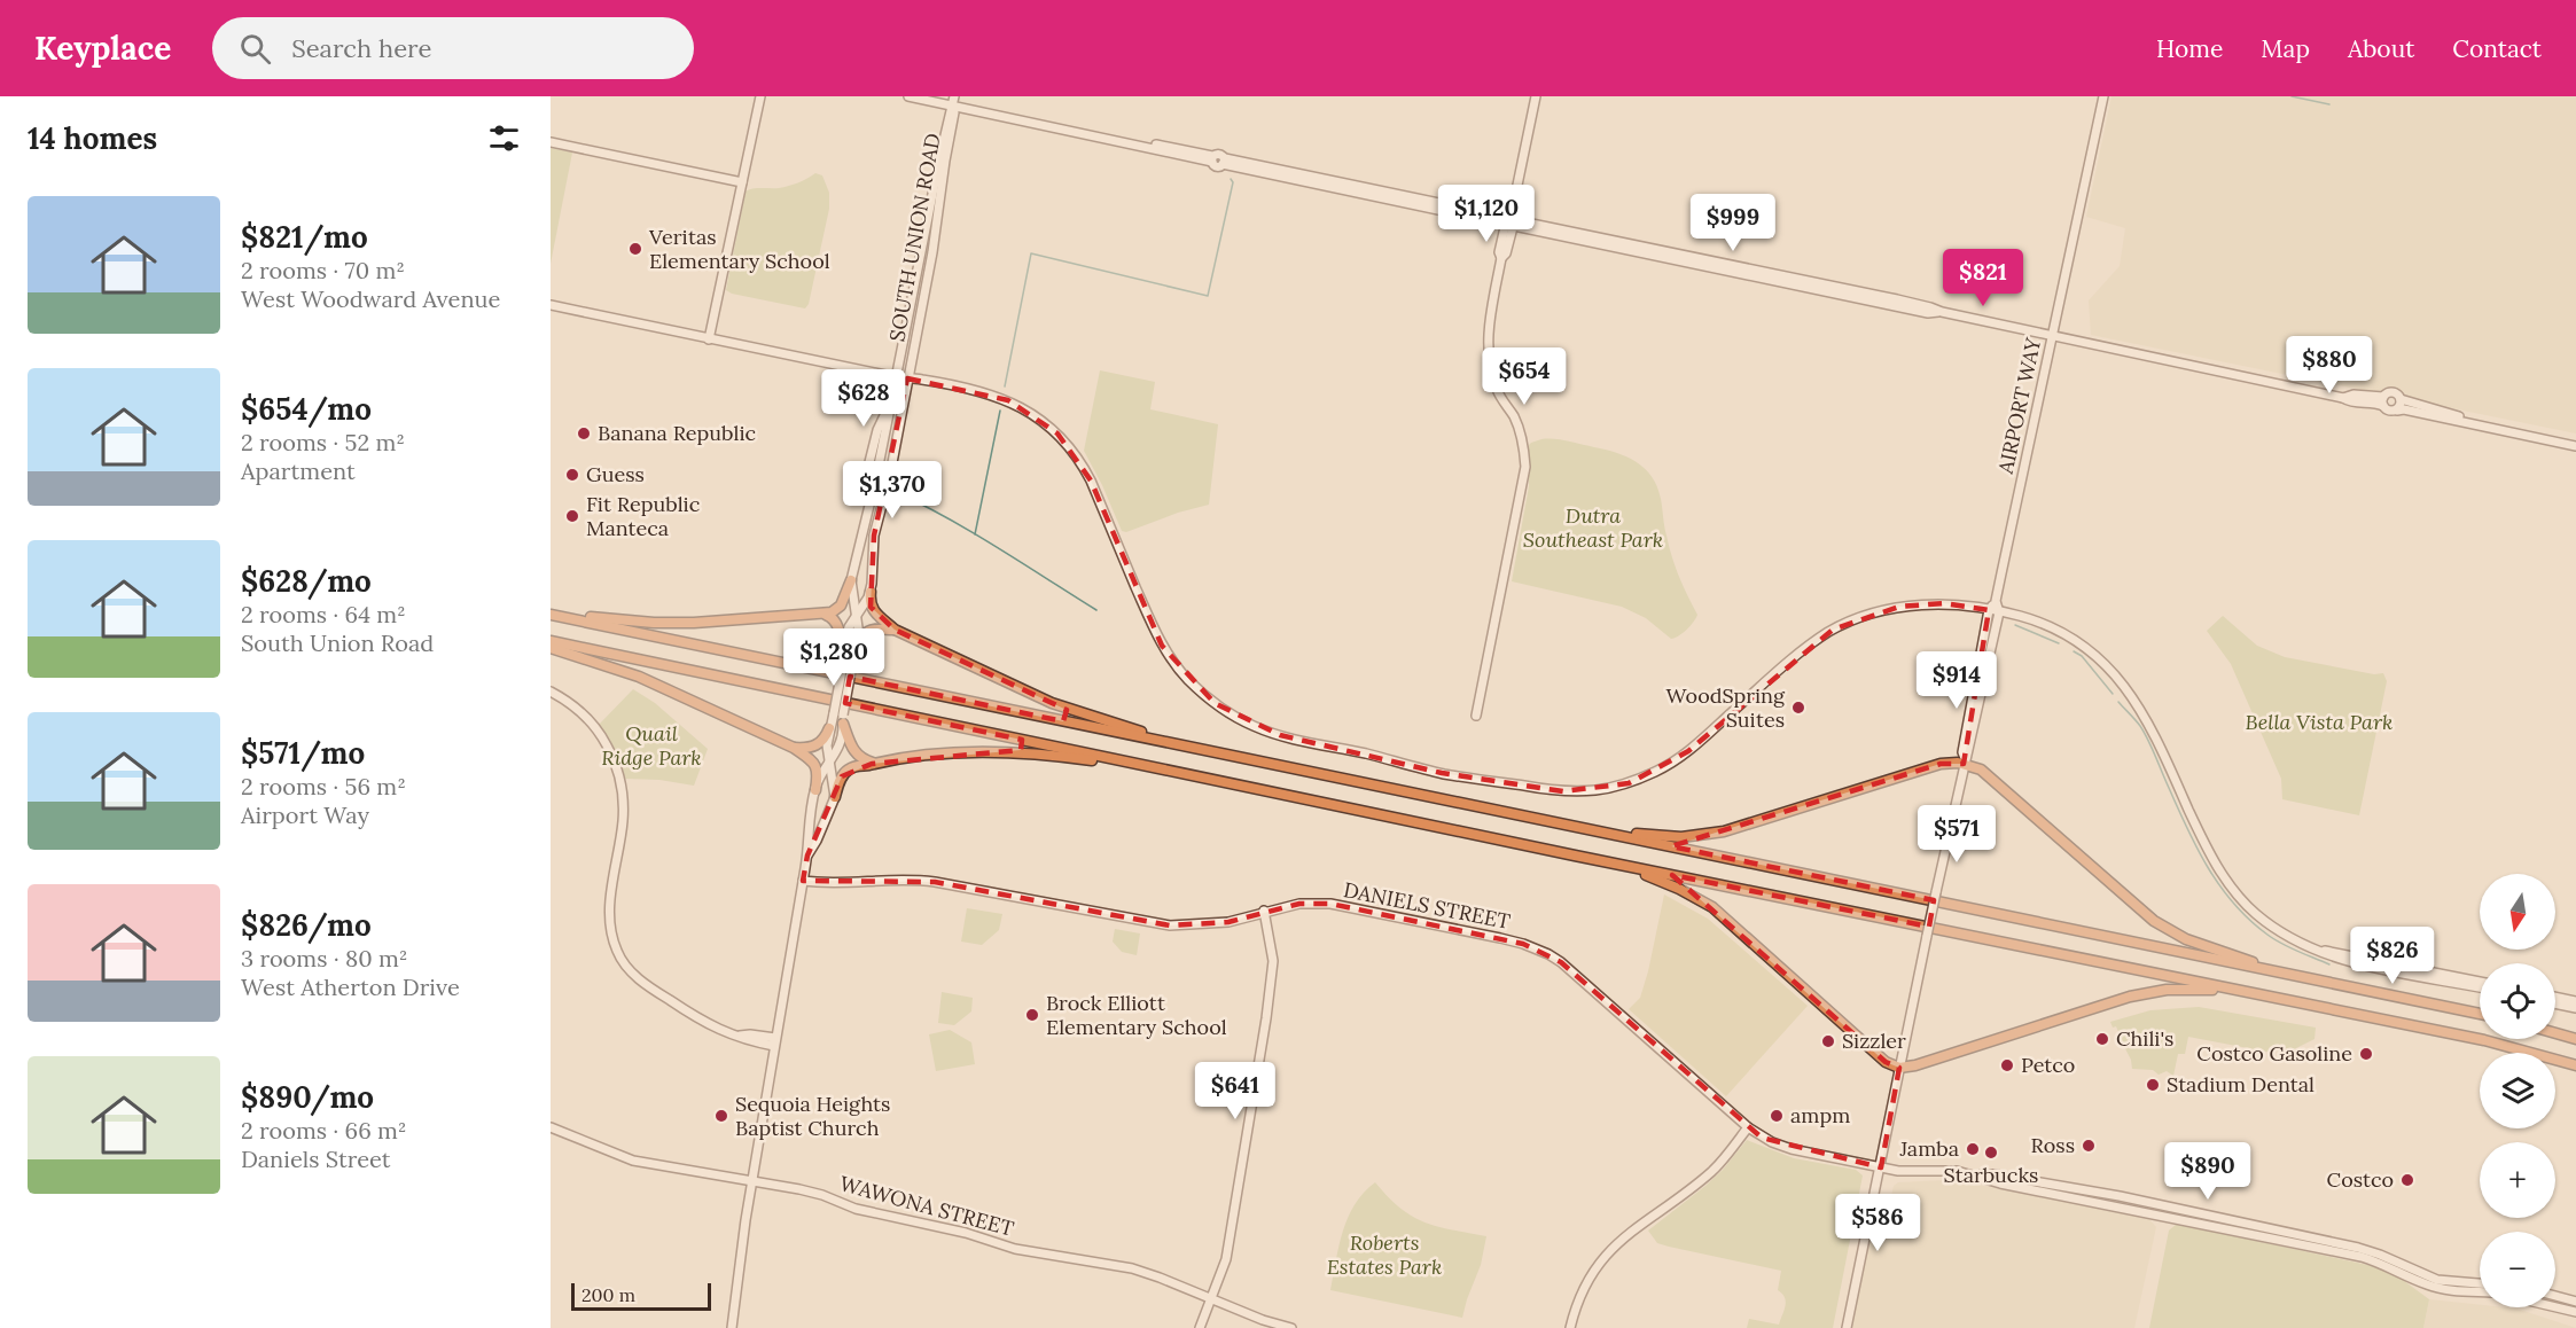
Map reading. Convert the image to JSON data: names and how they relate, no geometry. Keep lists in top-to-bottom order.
{
  "streets": {
    "street": [
      "SOUTH UNION ROAD",
      "AIRPORT WAY",
      "DANIELS STREET",
      "WAWONA STREET"
    ]
  },
  "crossings": [
    ["SOUTH UNION ROAD", "DANIELS STREET"],
    ["SOUTH UNION ROAD", "WAWONA STREET"],
    ["AIRPORT WAY", "DANIELS STREET"]
  ],
  "parks": [
    "Dutra Southeast Park",
    "Bella Vista Park",
    "Quail Ridge Park",
    "Roberts Estates Park"
  ],
  "places": [
    "Veritas Elementary School",
    "Banana Republic",
    "Guess",
    "Fit Republic Manteca",
    "WoodSpring Suites",
    "Brock Elliott Elementary School",
    "Chili's",
    "Sizzler",
    "Costco Gasoline",
    "Petco",
    "Stadium Dental",
    "Sequoia Heights Baptist Church",
    "ampm",
    "Ross",
    "Jamba",
    "Starbucks",
    "Costco"
  ],
  "scale_bar": "200 m",
  "north": "bottom",
  "page": {
    "header": "Keyplace",
    "search": "Search here",
    "nav": [
      "Home",
      "Map",
      "About",
      "Contact"
    ],
    "heading": "14 homes",
    "list": [
      {
        "name": "$821/mo",
        "note": "2 rooms · 70 m² · West Woodward Avenue"
      },
      {
        "name": "$654/mo",
        "note": "2 rooms · 52 m² · Apartment"
      },
      {
        "name": "$628/mo",
        "note": "2 rooms · 64 m² · South Union Road"
      },
      {
        "name": "$571/mo",
        "note": "2 rooms · 56 m² · Airport Way"
      },
      {
        "name": "$826/mo",
        "note": "3 rooms · 80 m² · West Atherton Drive"
      },
      {
        "name": "$890/mo",
        "note": "2 rooms · 66 m² · Daniels Street"
      }
    ],
    "price": [
      "$1,120",
      "$999",
      "$821",
      "$880",
      "$654",
      "$628",
      "$1,370",
      "$1,280",
      "$914",
      "$571",
      "$826",
      "$641",
      "$890",
      "$586"
    ],
    "map_buttons": ["+", "−"],
    "scale": "200 m"
  }
}
